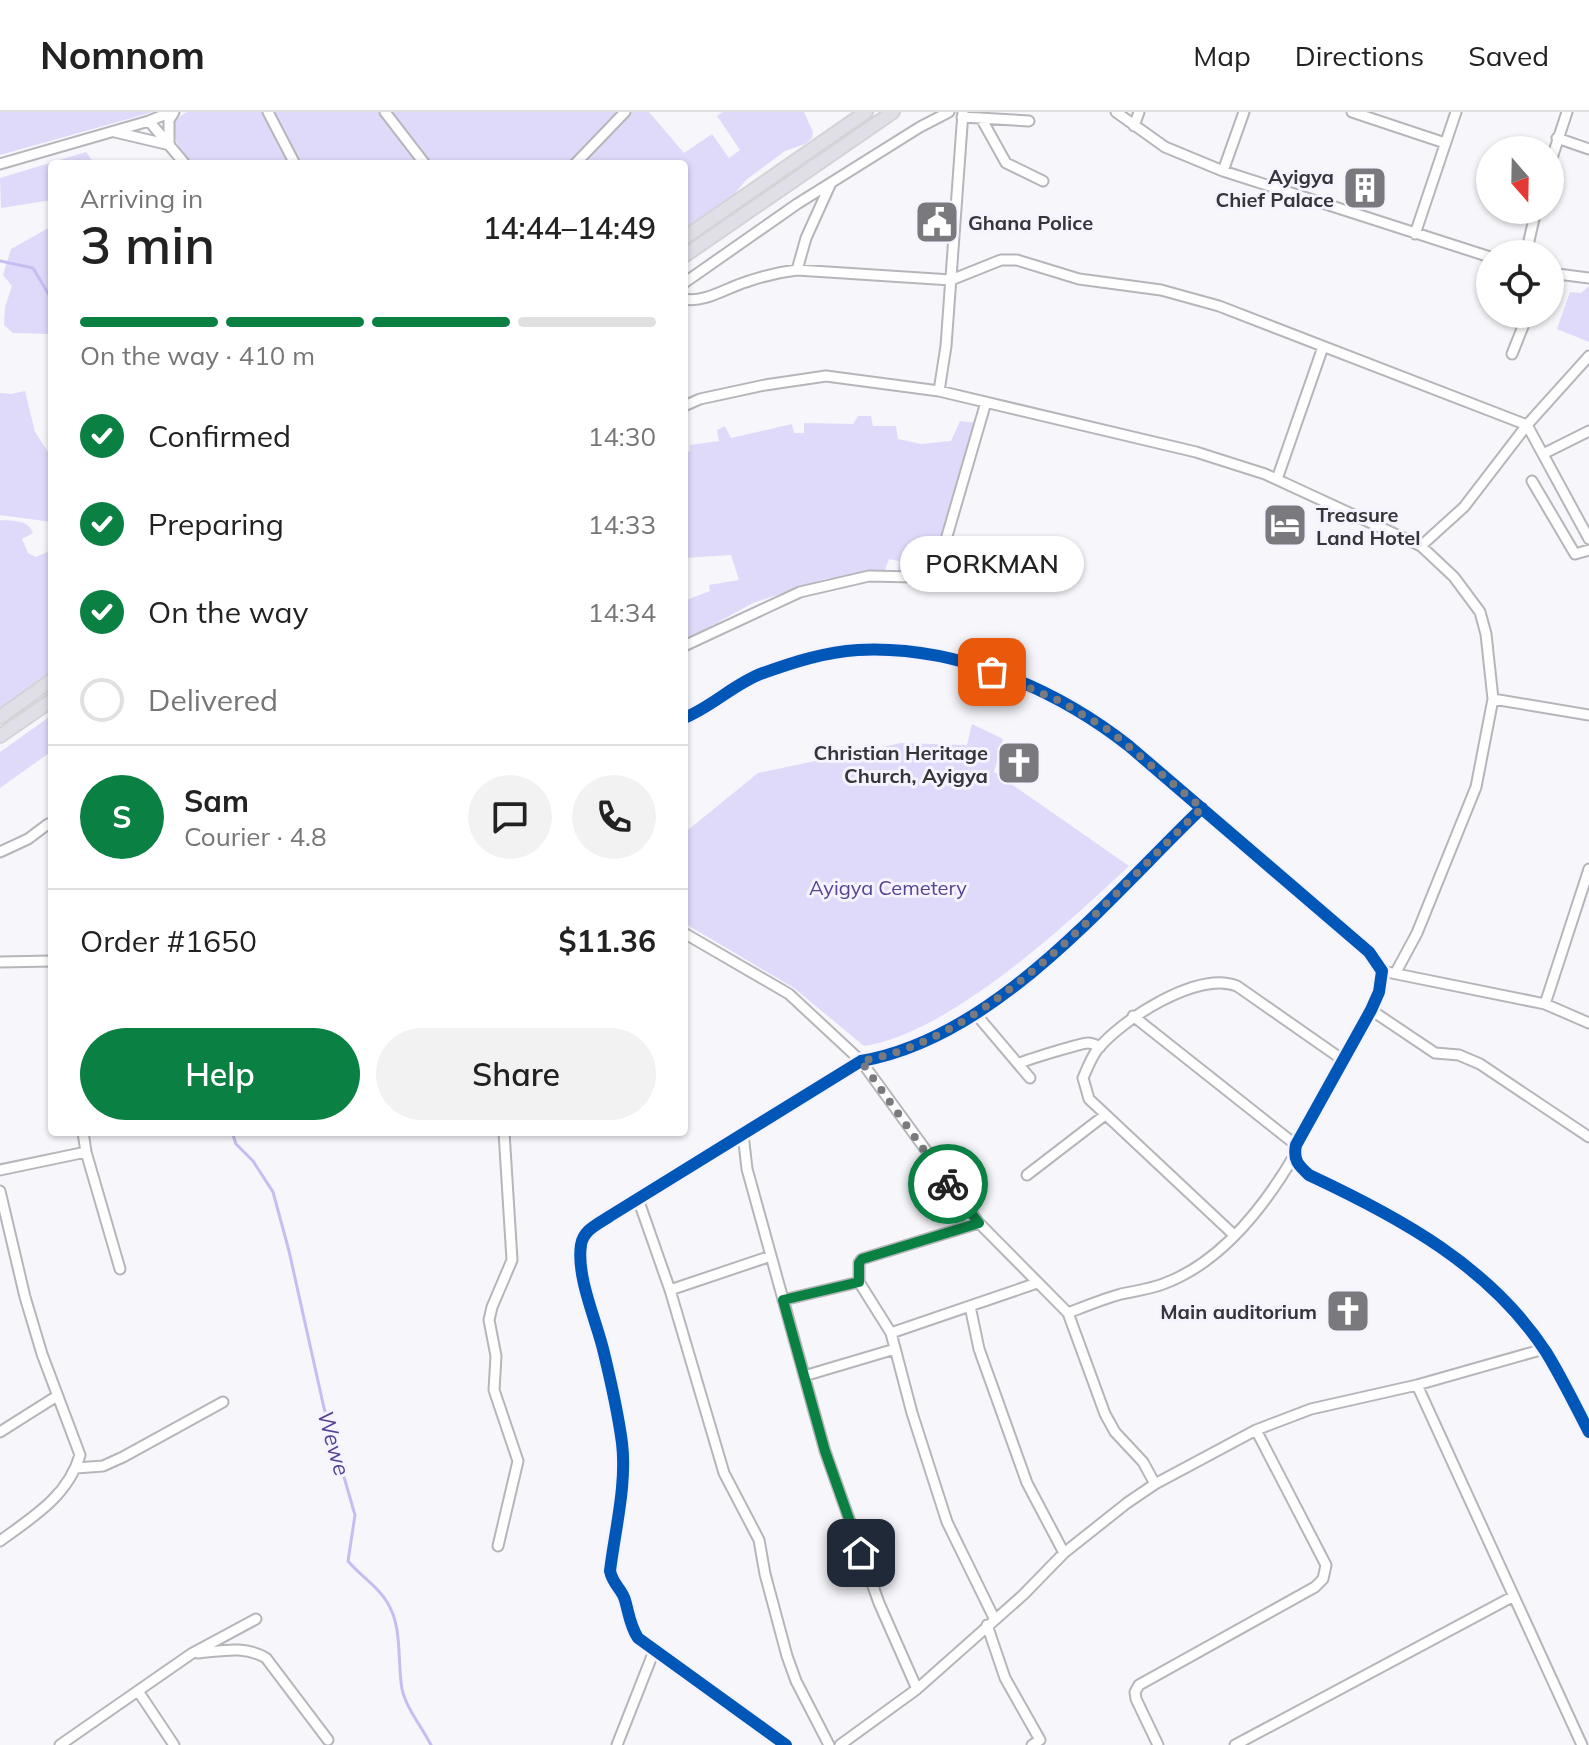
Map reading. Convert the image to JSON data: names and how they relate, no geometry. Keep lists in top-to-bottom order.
{
  "water": ["Wewe"],
  "parks": ["Ayigya Cemetery"],
  "places": {
    "building": ["Ayigya Chief Palace"],
    "public building": ["Ghana Police"],
    "hotel": ["Treasure Land Hotel"],
    "other": ["PORKMAN"],
    "church": ["Christian Heritage Church, Ayigya", "Main auditorium"]
  },
  "north": "bottom",
  "page": {
    "header": "Nomnom",
    "nav": ["Map", "Directions", "Saved"],
    "heading": ["3 min", "Arriving in", "14:44–14:49"],
    "panel": [
      "Sam",
      "Courier · 4.8",
      "Order #1650",
      "$11.36"
    ],
    "bar": "On the way · 410 m",
    "list": [
      ["Confirmed", "14:30"],
      ["Preparing", "14:33"],
      ["On the way", "14:34"],
      "Delivered"
    ],
    "bubble": "PORKMAN",
    "round": "S",
    "buttons": ["Help", "Share"]
  }
}
